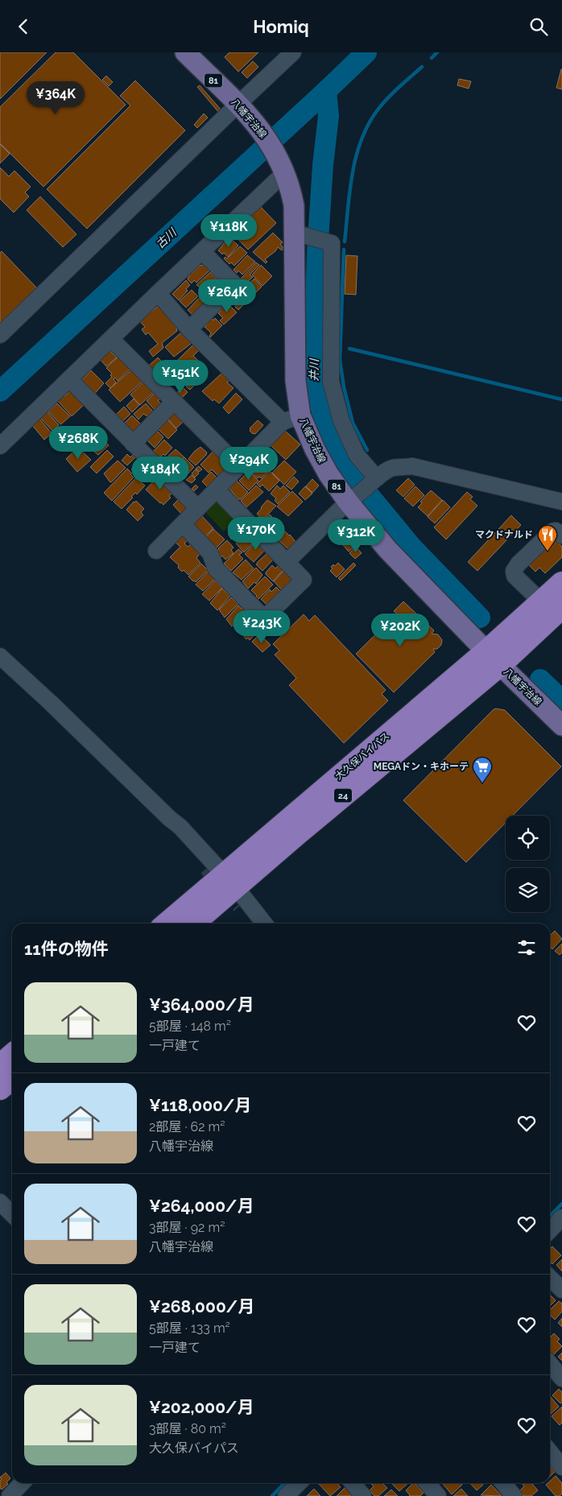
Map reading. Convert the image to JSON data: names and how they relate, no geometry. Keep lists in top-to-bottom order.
{
  "streets": {
    "highway": ["大久保バイパス", "24"],
    "main road": ["81", "八幡宇治線"]
  },
  "crossings": [
    ["八幡宇治線", "大久保バイパス"]
  ],
  "water": ["古川", "井川"],
  "places": {
    "restaurant": ["マクドナルド"],
    "supermarket": ["MEGAドン・キホーテ"]
  },
  "page": {
    "header": "Homiq",
    "price": [
      "¥364K",
      "¥118K",
      "¥264K",
      "¥151K",
      "¥268K",
      "¥294K",
      "¥184K",
      "¥170K",
      "¥312K",
      "¥243K",
      "¥202K"
    ],
    "heading": "11件の物件",
    "list": [
      {
        "name": "¥364,000/月",
        "note": "5部屋 · 148 m² · 一戸建て"
      },
      {
        "name": "¥118,000/月",
        "note": "2部屋 · 62 m² · 八幡宇治線"
      },
      {
        "name": "¥264,000/月",
        "note": "3部屋 · 92 m² · 八幡宇治線"
      },
      {
        "name": "¥268,000/月",
        "note": "5部屋 · 133 m² · 一戸建て"
      },
      {
        "name": "¥202,000/月",
        "note": "3部屋 · 80 m² · 大久保バイパス"
      }
    ]
  }
}
